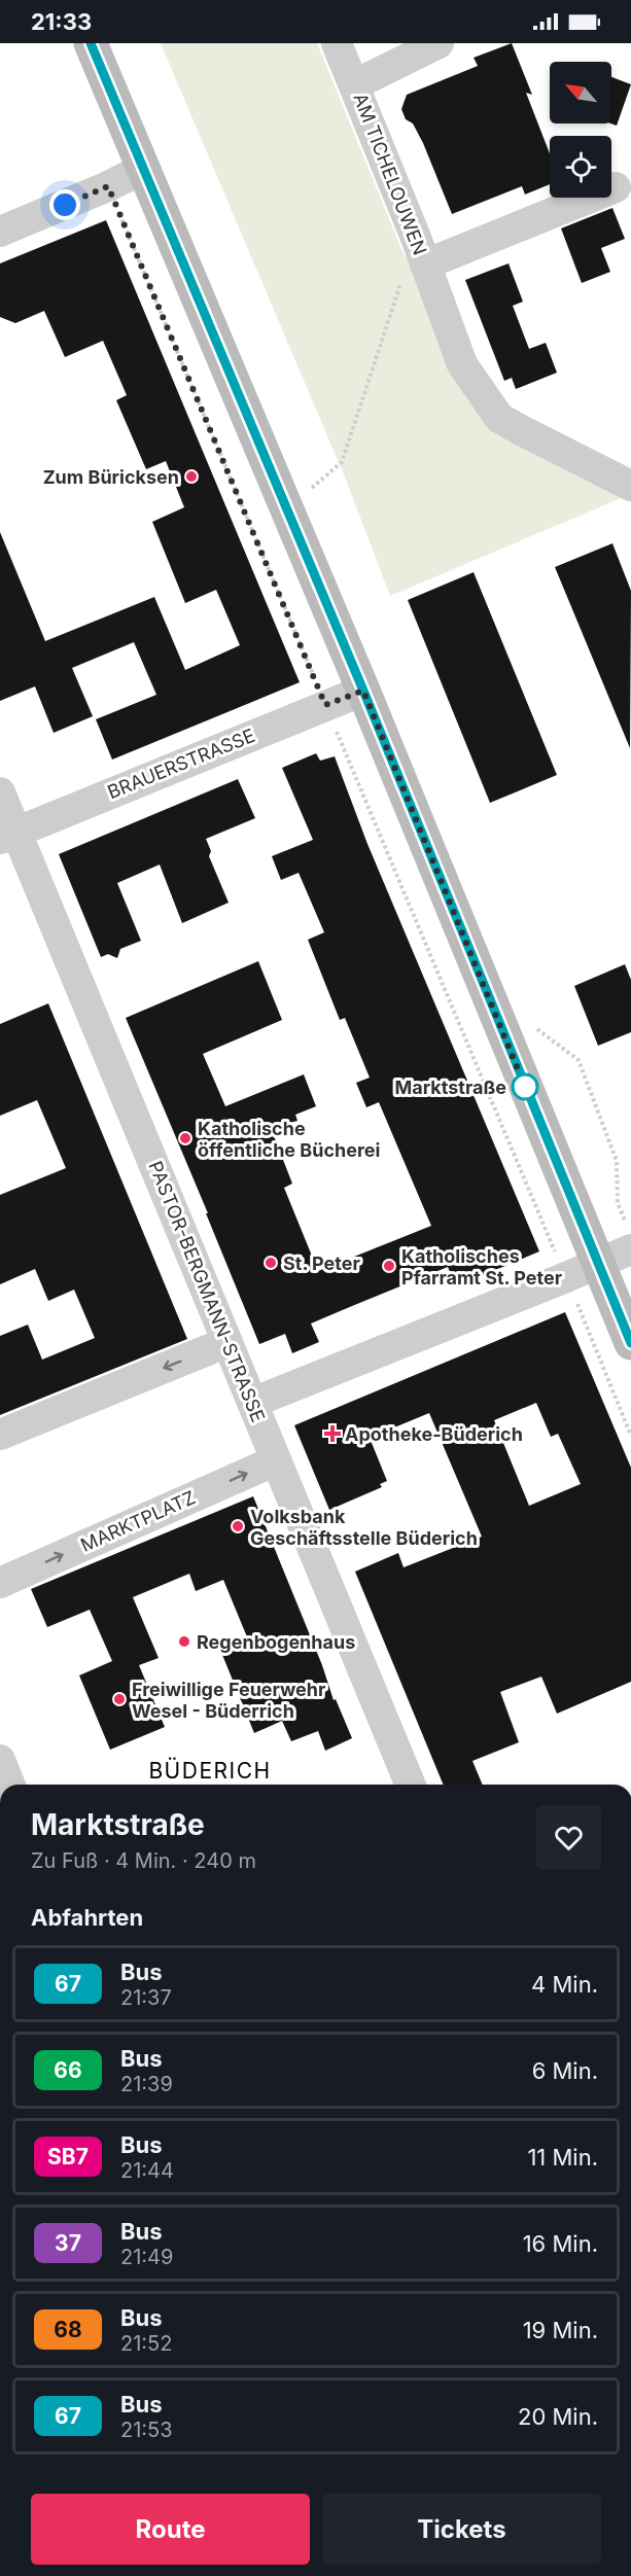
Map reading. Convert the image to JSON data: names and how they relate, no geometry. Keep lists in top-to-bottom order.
{
  "streets": {
    "street": [
      "AM TICHELOUWEN",
      "BRAUERSTRASSE",
      "PASTOR-BERGMANN-STRASSE",
      "MARKTPLATZ"
    ]
  },
  "crossings": [
    ["BRAUERSTRASSE", "PASTOR-BERGMANN-STRASSE"],
    ["PASTOR-BERGMANN-STRASSE", "MARKTPLATZ"]
  ],
  "districts": ["BÜDERICH"],
  "places": {
    "other": [
      "Zum Büricksen",
      "Marktstraße",
      "Katholische öffentliche Bücherei",
      "St. Peter",
      "Katholisches Pfarramt St. Peter",
      "Volksbank Geschäftsstelle Büderich",
      "Regenbogenhaus",
      "Freiwillige Feuerwehr Wesel - Büderrich"
    ],
    "health": ["Apotheke-Büderich"]
  },
  "lines": ["bus line 67"],
  "north": "top left",
  "page": {
    "status": "21:33",
    "heading": [
      ["Marktstraße", "Zu Fuß · 4 Min. · 240 m"],
      "Abfahrten"
    ],
    "list": [
      {
        "mark": "67",
        "name": "Bus",
        "note": "21:37",
        "value": "4 Min."
      },
      {
        "mark": "66",
        "name": "Bus",
        "note": "21:39",
        "value": "6 Min."
      },
      {
        "mark": "SB7",
        "name": "Bus",
        "note": "21:44",
        "value": "11 Min."
      },
      {
        "mark": "37",
        "name": "Bus",
        "note": "21:49",
        "value": "16 Min."
      },
      {
        "mark": "68",
        "name": "Bus",
        "note": "21:52",
        "value": "19 Min."
      },
      {
        "mark": "67",
        "name": "Bus",
        "note": "21:53",
        "value": "20 Min."
      }
    ],
    "buttons": ["Route", "Tickets"]
  }
}
